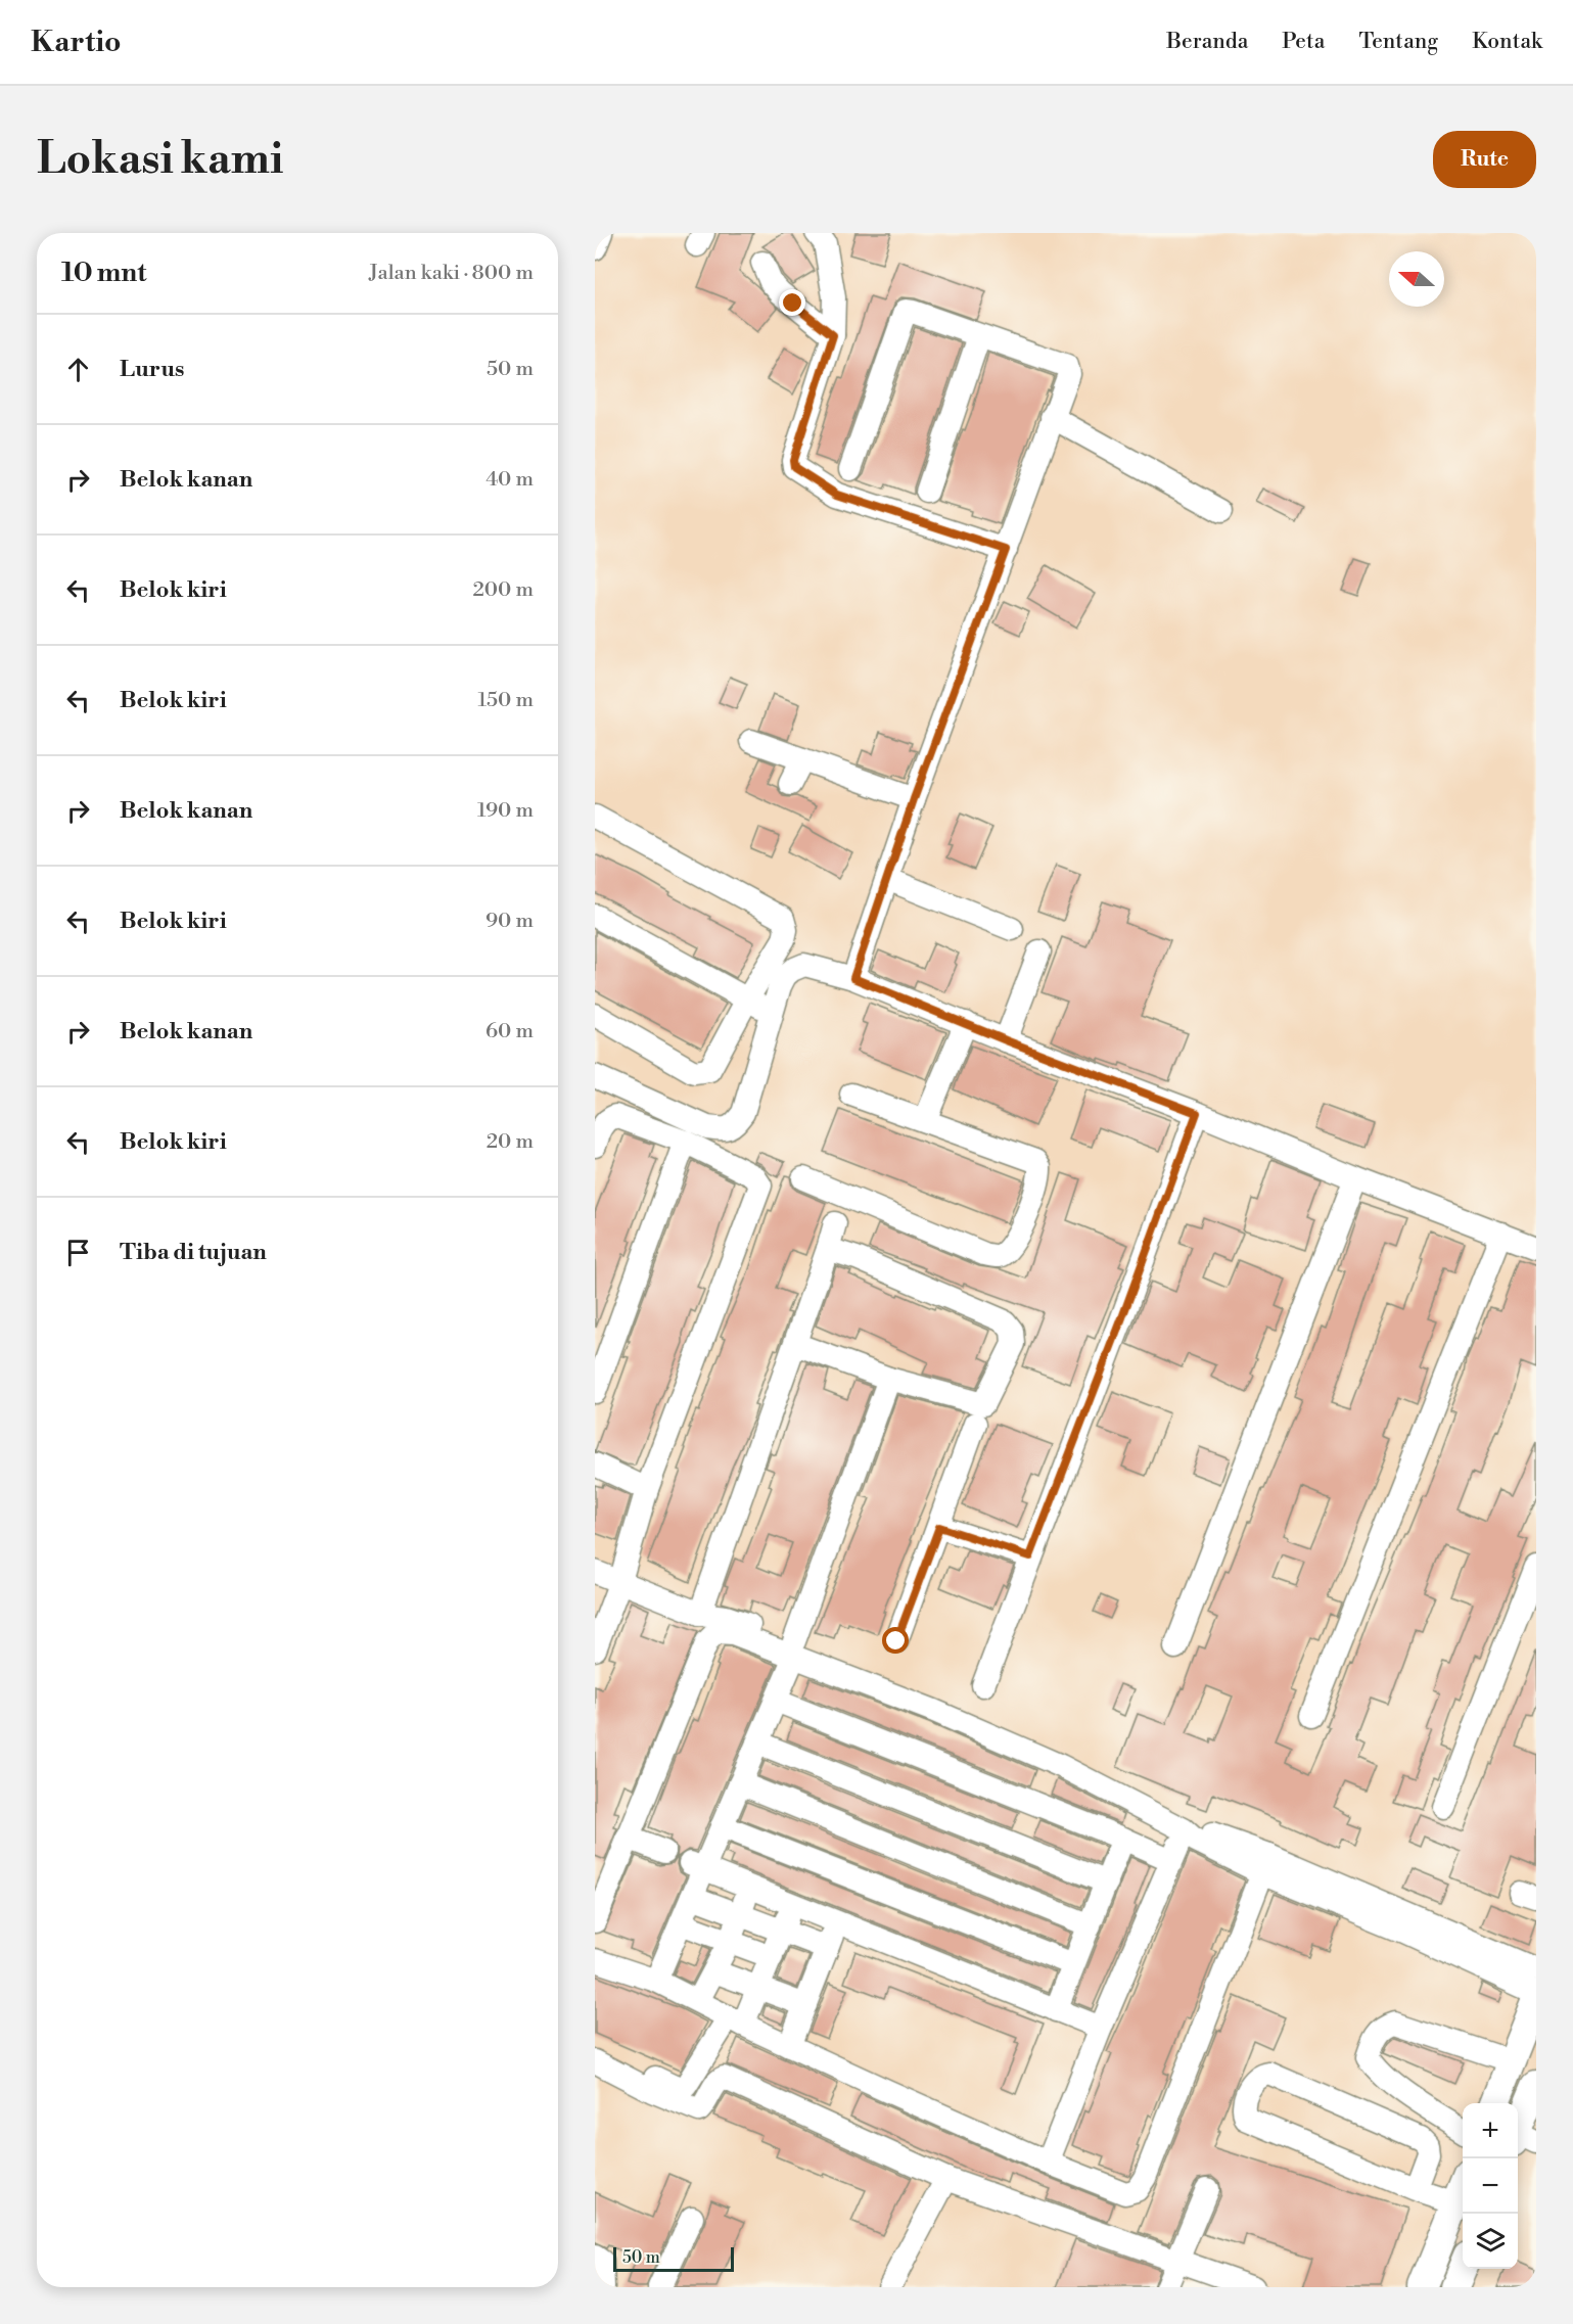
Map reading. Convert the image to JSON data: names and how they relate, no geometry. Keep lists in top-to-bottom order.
{
  "scale_bar": "50 m",
  "north": "left",
  "page": {
    "header": "Kartio",
    "nav": [
      "Beranda",
      "Peta",
      "Tentang",
      "Kontak"
    ],
    "buttons": "Rute",
    "title": "Lokasi kami",
    "heading": ["10 mnt", "Jalan kaki · 800 m"],
    "list": [
      ["Lurus", "50 m"],
      ["Belok kanan", "40 m"],
      ["Belok kiri", "200 m"],
      ["Belok kiri", "150 m"],
      ["Belok kanan", "190 m"],
      ["Belok kiri", "90 m"],
      ["Belok kanan", "60 m"],
      ["Belok kiri", "20 m"],
      "Tiba di tujuan"
    ],
    "map_buttons": ["+", "−"],
    "scale": "50 m"
  }
}
